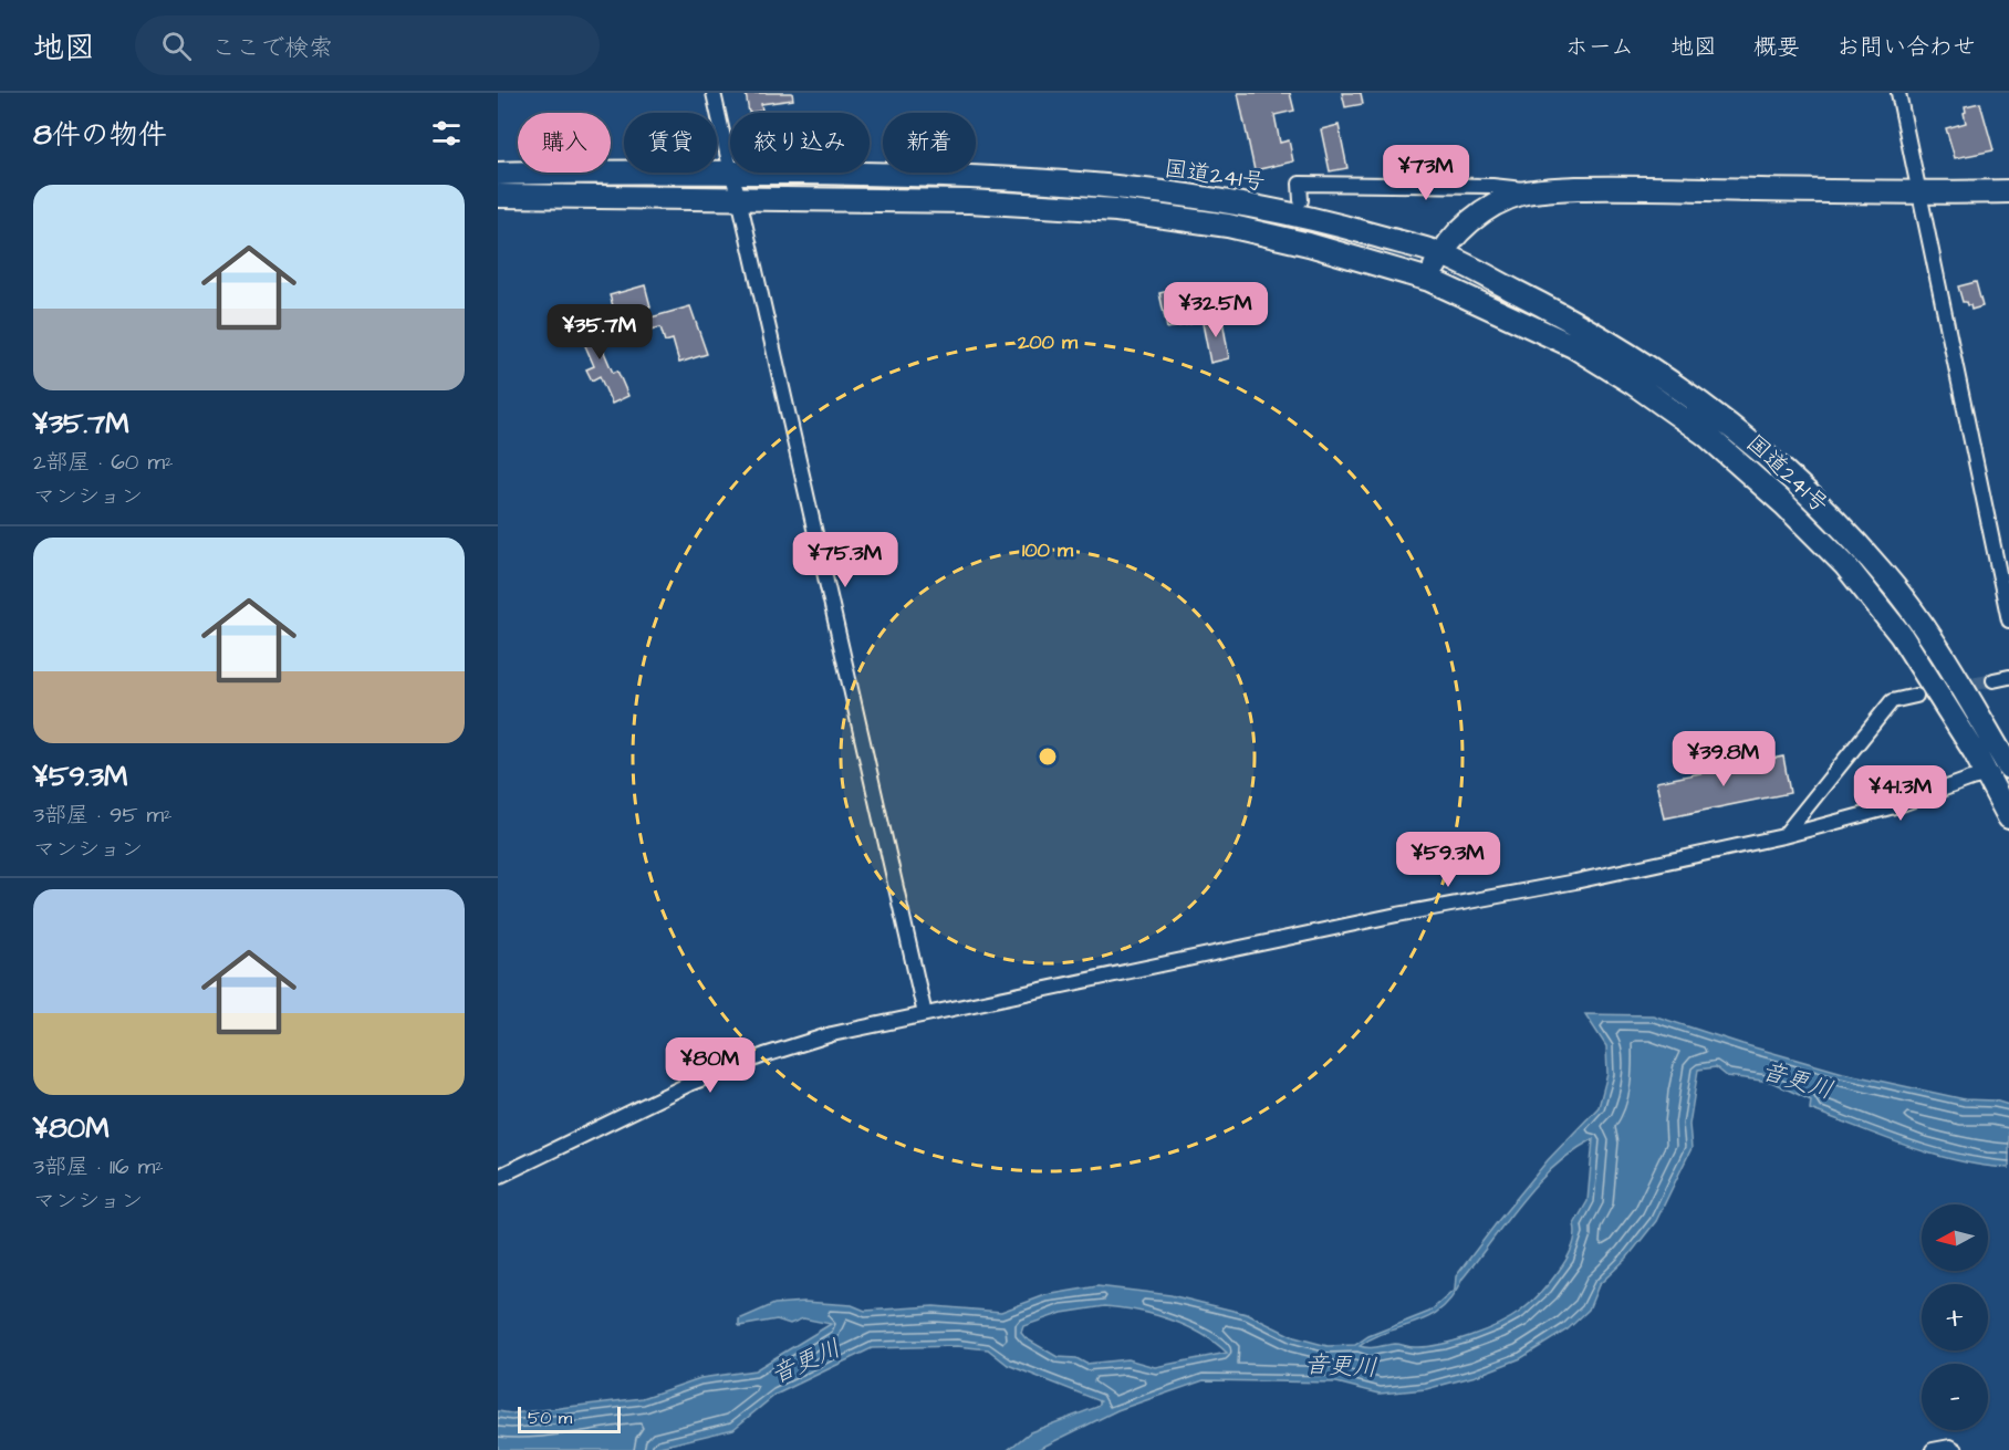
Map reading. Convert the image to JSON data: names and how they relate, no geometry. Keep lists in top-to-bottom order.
{
  "streets": {
    "highway": ["国道241号"]
  },
  "water": ["音更川"],
  "scale_bar": "50 m",
  "north": "left",
  "page": {
    "header": "地図",
    "search": "ここで検索",
    "nav": [
      "ホーム",
      "地図",
      "概要",
      "お問い合わせ"
    ],
    "heading": "8件の物件",
    "chip": [
      "購入",
      "賃貸",
      "絞り込み",
      "新着"
    ],
    "price": [
      "¥73M",
      "¥32.5M",
      "¥35.7M",
      "¥75.3M",
      "¥39.8M",
      "¥41.3M",
      "¥59.3M",
      "¥80M"
    ],
    "list": [
      {
        "name": "¥35.7M",
        "note": "2部屋 · 60 m² · マンション"
      },
      {
        "name": "¥59.3M",
        "note": "3部屋 · 95 m² · マンション"
      },
      {
        "name": "¥80M",
        "note": "3部屋 · 116 m² · マンション"
      }
    ],
    "map_buttons": ["+", "−"],
    "scale": "50 m"
  },
  "rings": ["200 m", "100 m"]
}
